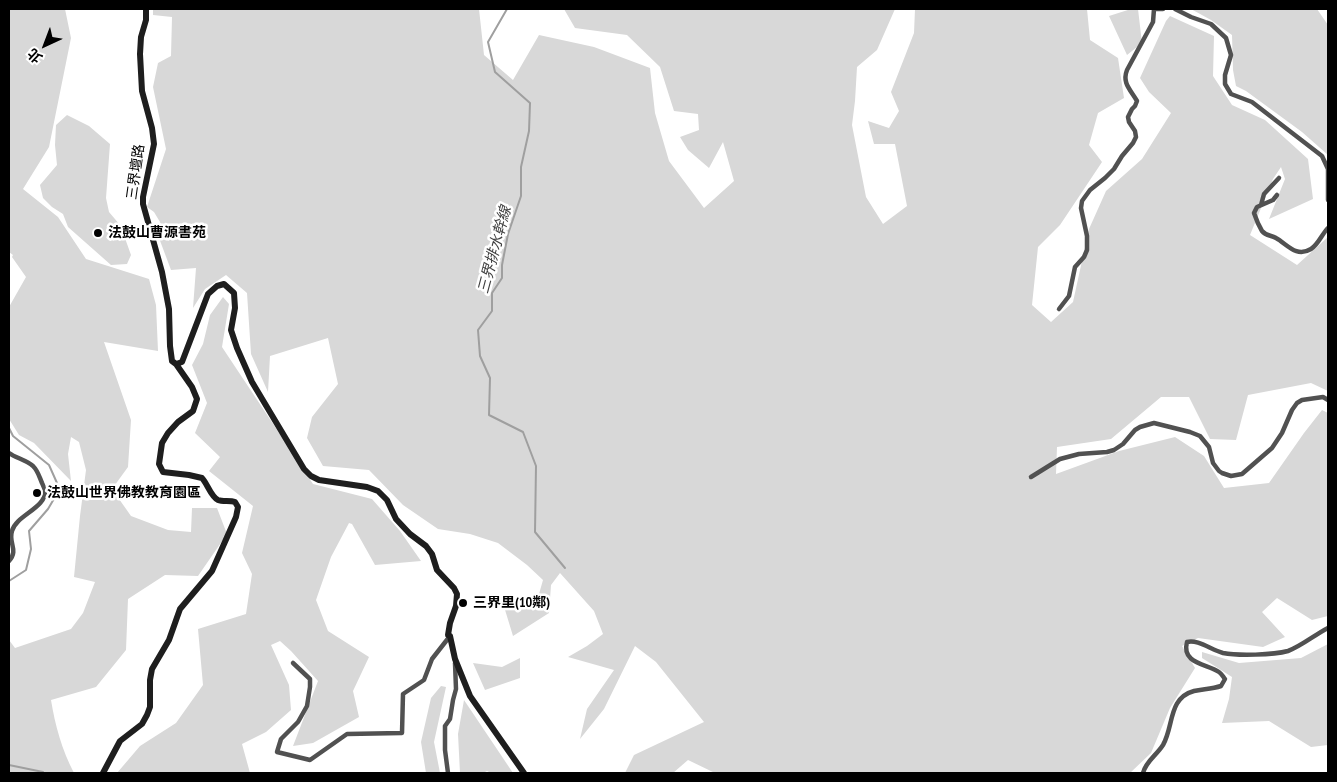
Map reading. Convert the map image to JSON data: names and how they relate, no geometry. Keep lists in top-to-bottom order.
{
  "streets": {
    "street": ["三界壇路"]
  },
  "water": ["三界排水幹線"],
  "places": ["法鼓山曹源書苑", "法鼓山世界佛教教育園區", "三界里(10鄰)"],
  "north": "bottom left"
}
